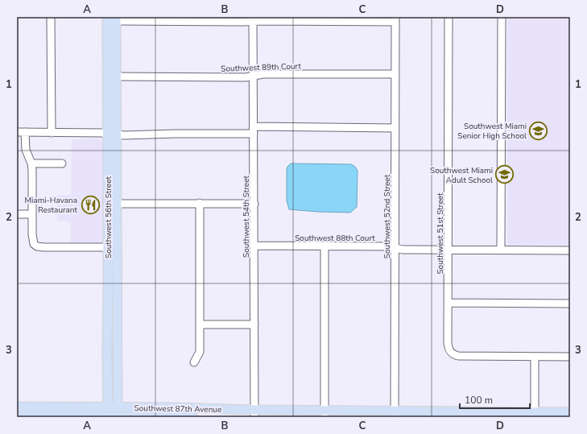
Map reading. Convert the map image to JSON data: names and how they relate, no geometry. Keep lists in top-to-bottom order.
{
  "streets": {
    "main road": ["Southwest 56th Street", "Southwest 87th Avenue"],
    "street": [
      "Southwest 89th Court",
      "Southwest 54th Street",
      "Southwest 52nd Street",
      "Southwest 51st Street",
      "Southwest 88th Court"
    ]
  },
  "crossings": [
    ["Southwest 89th Court", "Southwest 54th Street"],
    ["Southwest 89th Court", "Southwest 52nd Street"],
    ["Southwest 89th Court", "Southwest 56th Street"],
    ["Southwest 54th Street", "Southwest 88th Court"],
    ["Southwest 54th Street", "Southwest 87th Avenue"],
    ["Southwest 52nd Street", "Southwest 88th Court"],
    ["Southwest 52nd Street", "Southwest 87th Avenue"],
    ["Southwest 56th Street", "Southwest 87th Avenue"],
    ["Southwest 51st Street", "Southwest 88th Court"]
  ],
  "places": {
    "school or university": ["Southwest Miami Senior High School", "Southwest Miami Adult School"],
    "restaurant": ["Miami-Havana Restaurant"]
  },
  "scale_bar": "100 m",
  "grid": {
    "columns": [
      "A",
      "B",
      "C",
      "D"
    ],
    "rows": ["1", "2", "3"]
  }
}
